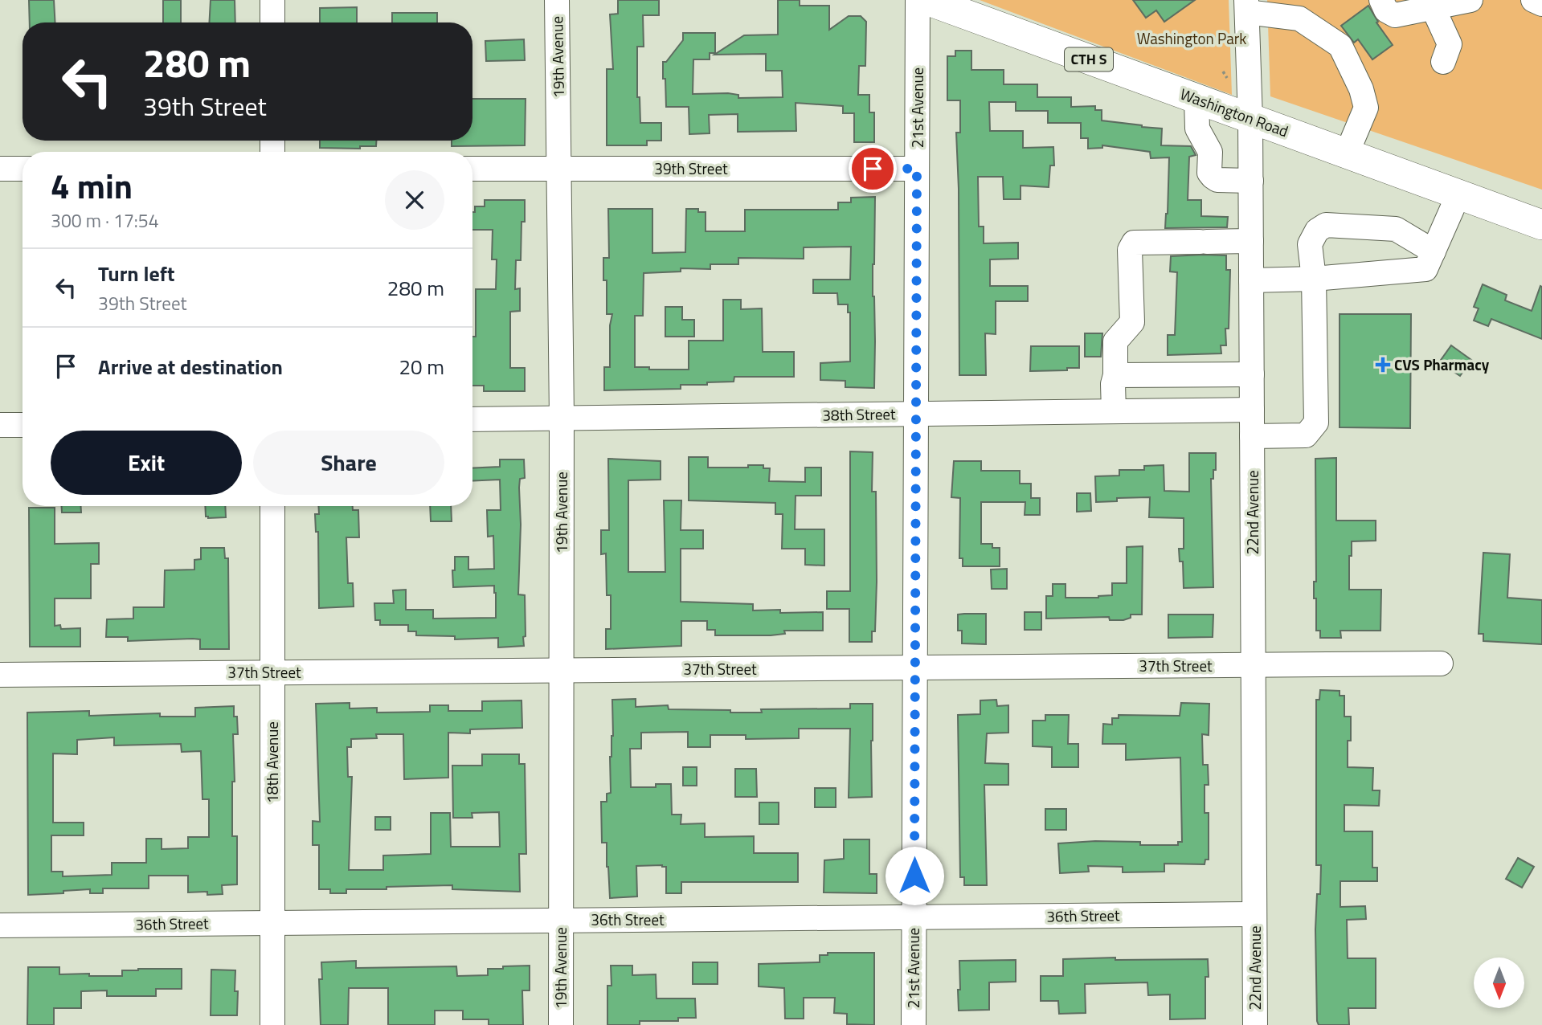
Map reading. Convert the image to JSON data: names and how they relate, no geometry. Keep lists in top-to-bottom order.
{
  "streets": {
    "main road": ["CTH S", "Washington Road"],
    "street": [
      "19th Avenue",
      "21st Avenue",
      "39th Street",
      "38th Street",
      "22nd Avenue",
      "37th Street",
      "18th Avenue",
      "36th Street"
    ]
  },
  "crossings": [
    ["19th Avenue", "39th Street"],
    ["19th Avenue", "38th Street"],
    ["19th Avenue", "37th Street"],
    ["19th Avenue", "36th Street"],
    ["21st Avenue", "39th Street"],
    ["21st Avenue", "38th Street"],
    ["21st Avenue", "37th Street"],
    ["21st Avenue", "36th Street"],
    ["Washington Road", "22nd Avenue"],
    ["38th Street", "22nd Avenue"],
    ["22nd Avenue", "37th Street"],
    ["22nd Avenue", "36th Street"],
    ["37th Street", "18th Avenue"],
    ["18th Avenue", "36th Street"]
  ],
  "parks": ["Washington Park"],
  "places": {
    "health": ["CVS Pharmacy"]
  },
  "north": "bottom",
  "page": {
    "turn": ["280 m", "39th Street"],
    "heading": ["4 min", "300 m · 17:54"],
    "list": [
      {
        "name": "Turn left",
        "note": "39th Street",
        "value": "280 m"
      },
      {
        "name": "Arrive at destination",
        "value": "20 m"
      }
    ],
    "buttons": ["Exit", "Share"]
  }
}
